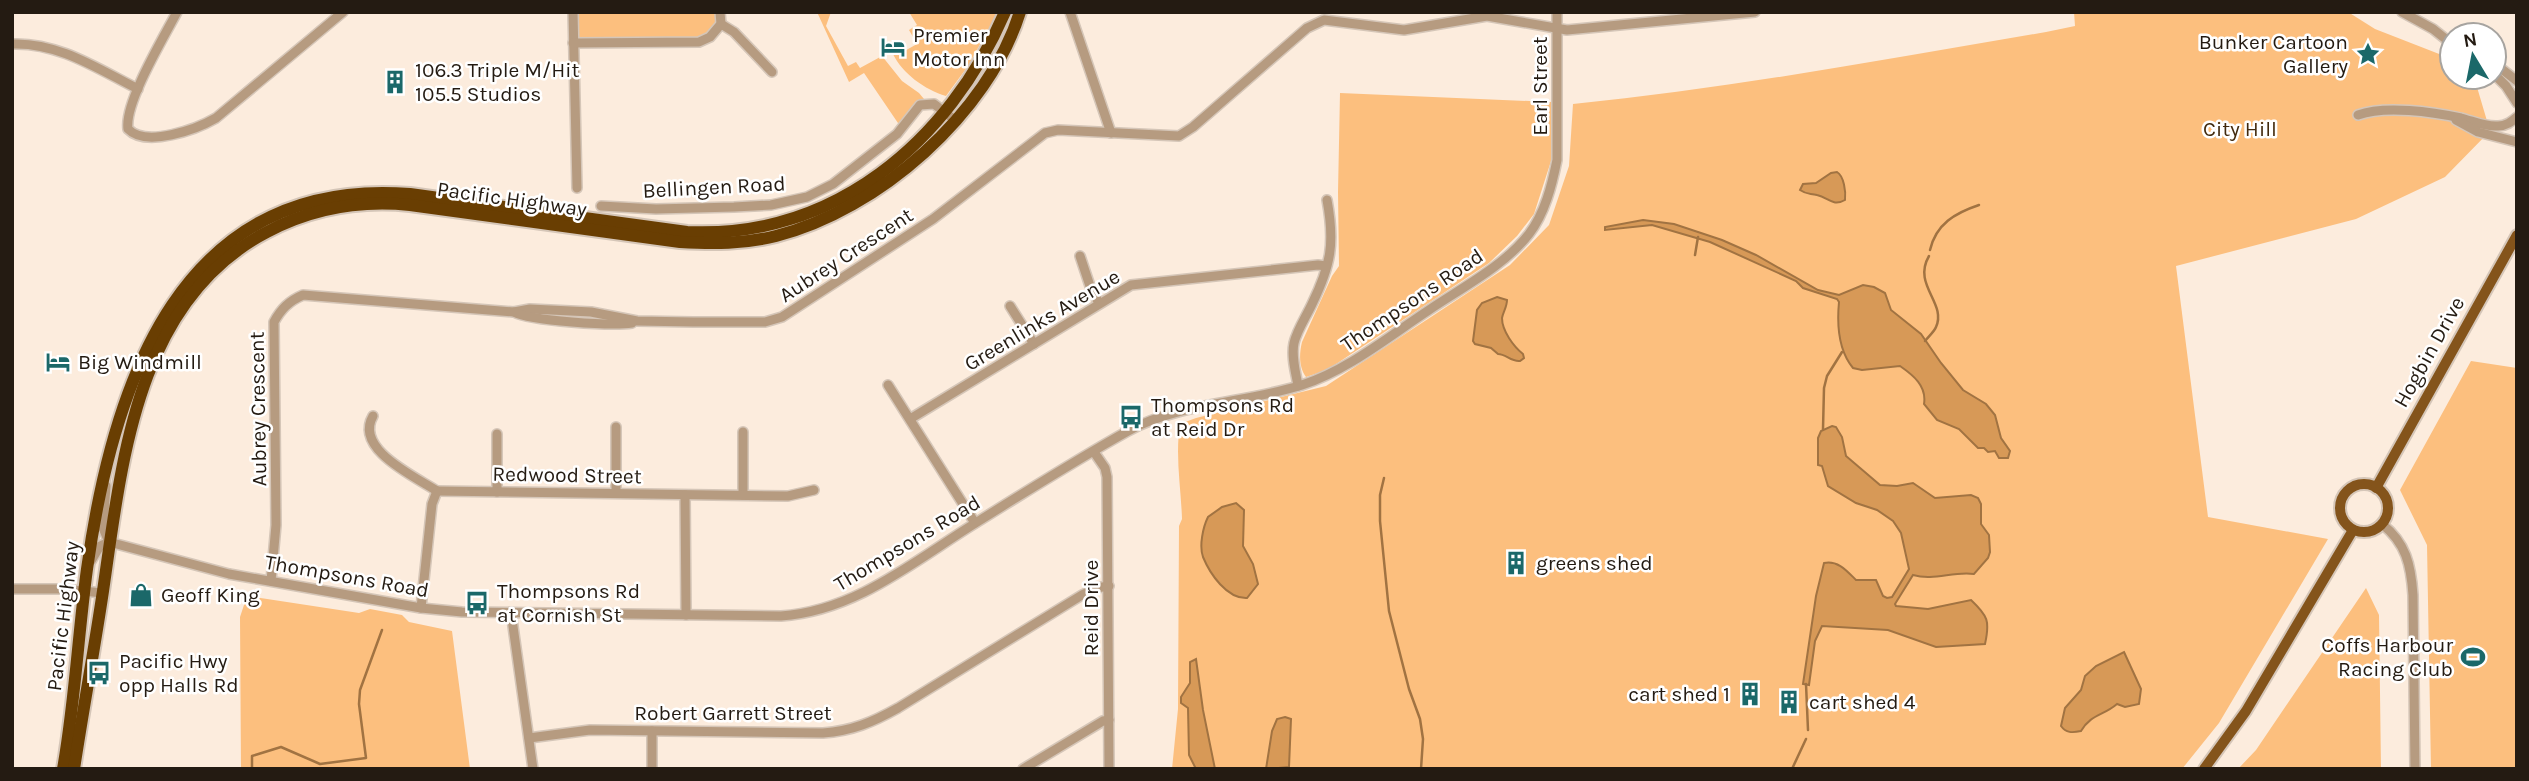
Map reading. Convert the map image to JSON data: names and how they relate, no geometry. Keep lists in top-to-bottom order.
{
  "streets": {
    "highway": ["Pacific Highway"],
    "main road": ["Hogbin Drive"],
    "street": [
      "Earl Street",
      "Bellingen Road",
      "Aubrey Crescent",
      "Thompsons Road",
      "Greenlinks Avenue",
      "Redwood Street",
      "Reid Drive",
      "Robert Garrett Street"
    ]
  },
  "crossings": [
    ["Earl Street", "Thompsons Road"],
    ["Bellingen Road", "Pacific Highway"],
    ["Pacific Highway", "Thompsons Road"],
    ["Aubrey Crescent", "Thompsons Road"],
    ["Thompsons Road", "Reid Drive"],
    ["Reid Drive", "Robert Garrett Street"]
  ],
  "parks": ["City Hill"],
  "places": {
    "hotel": ["Premier Motor Inn", "Big Windmill"],
    "place": ["Bunker Cartoon Gallery"],
    "building": [
      "106.3 Triple M/Hit 105.5 Studios",
      "greens shed",
      "cart shed 1",
      "cart shed 4"
    ],
    "bus stop": ["Thompsons Rd at Reid Dr", "Thompsons Rd at Cornish St", "Pacific Hwy opp Halls Rd"],
    "shop": ["Geoff King"],
    "sports": ["Coffs Harbour Racing Club"]
  },
  "north": "top"
}
